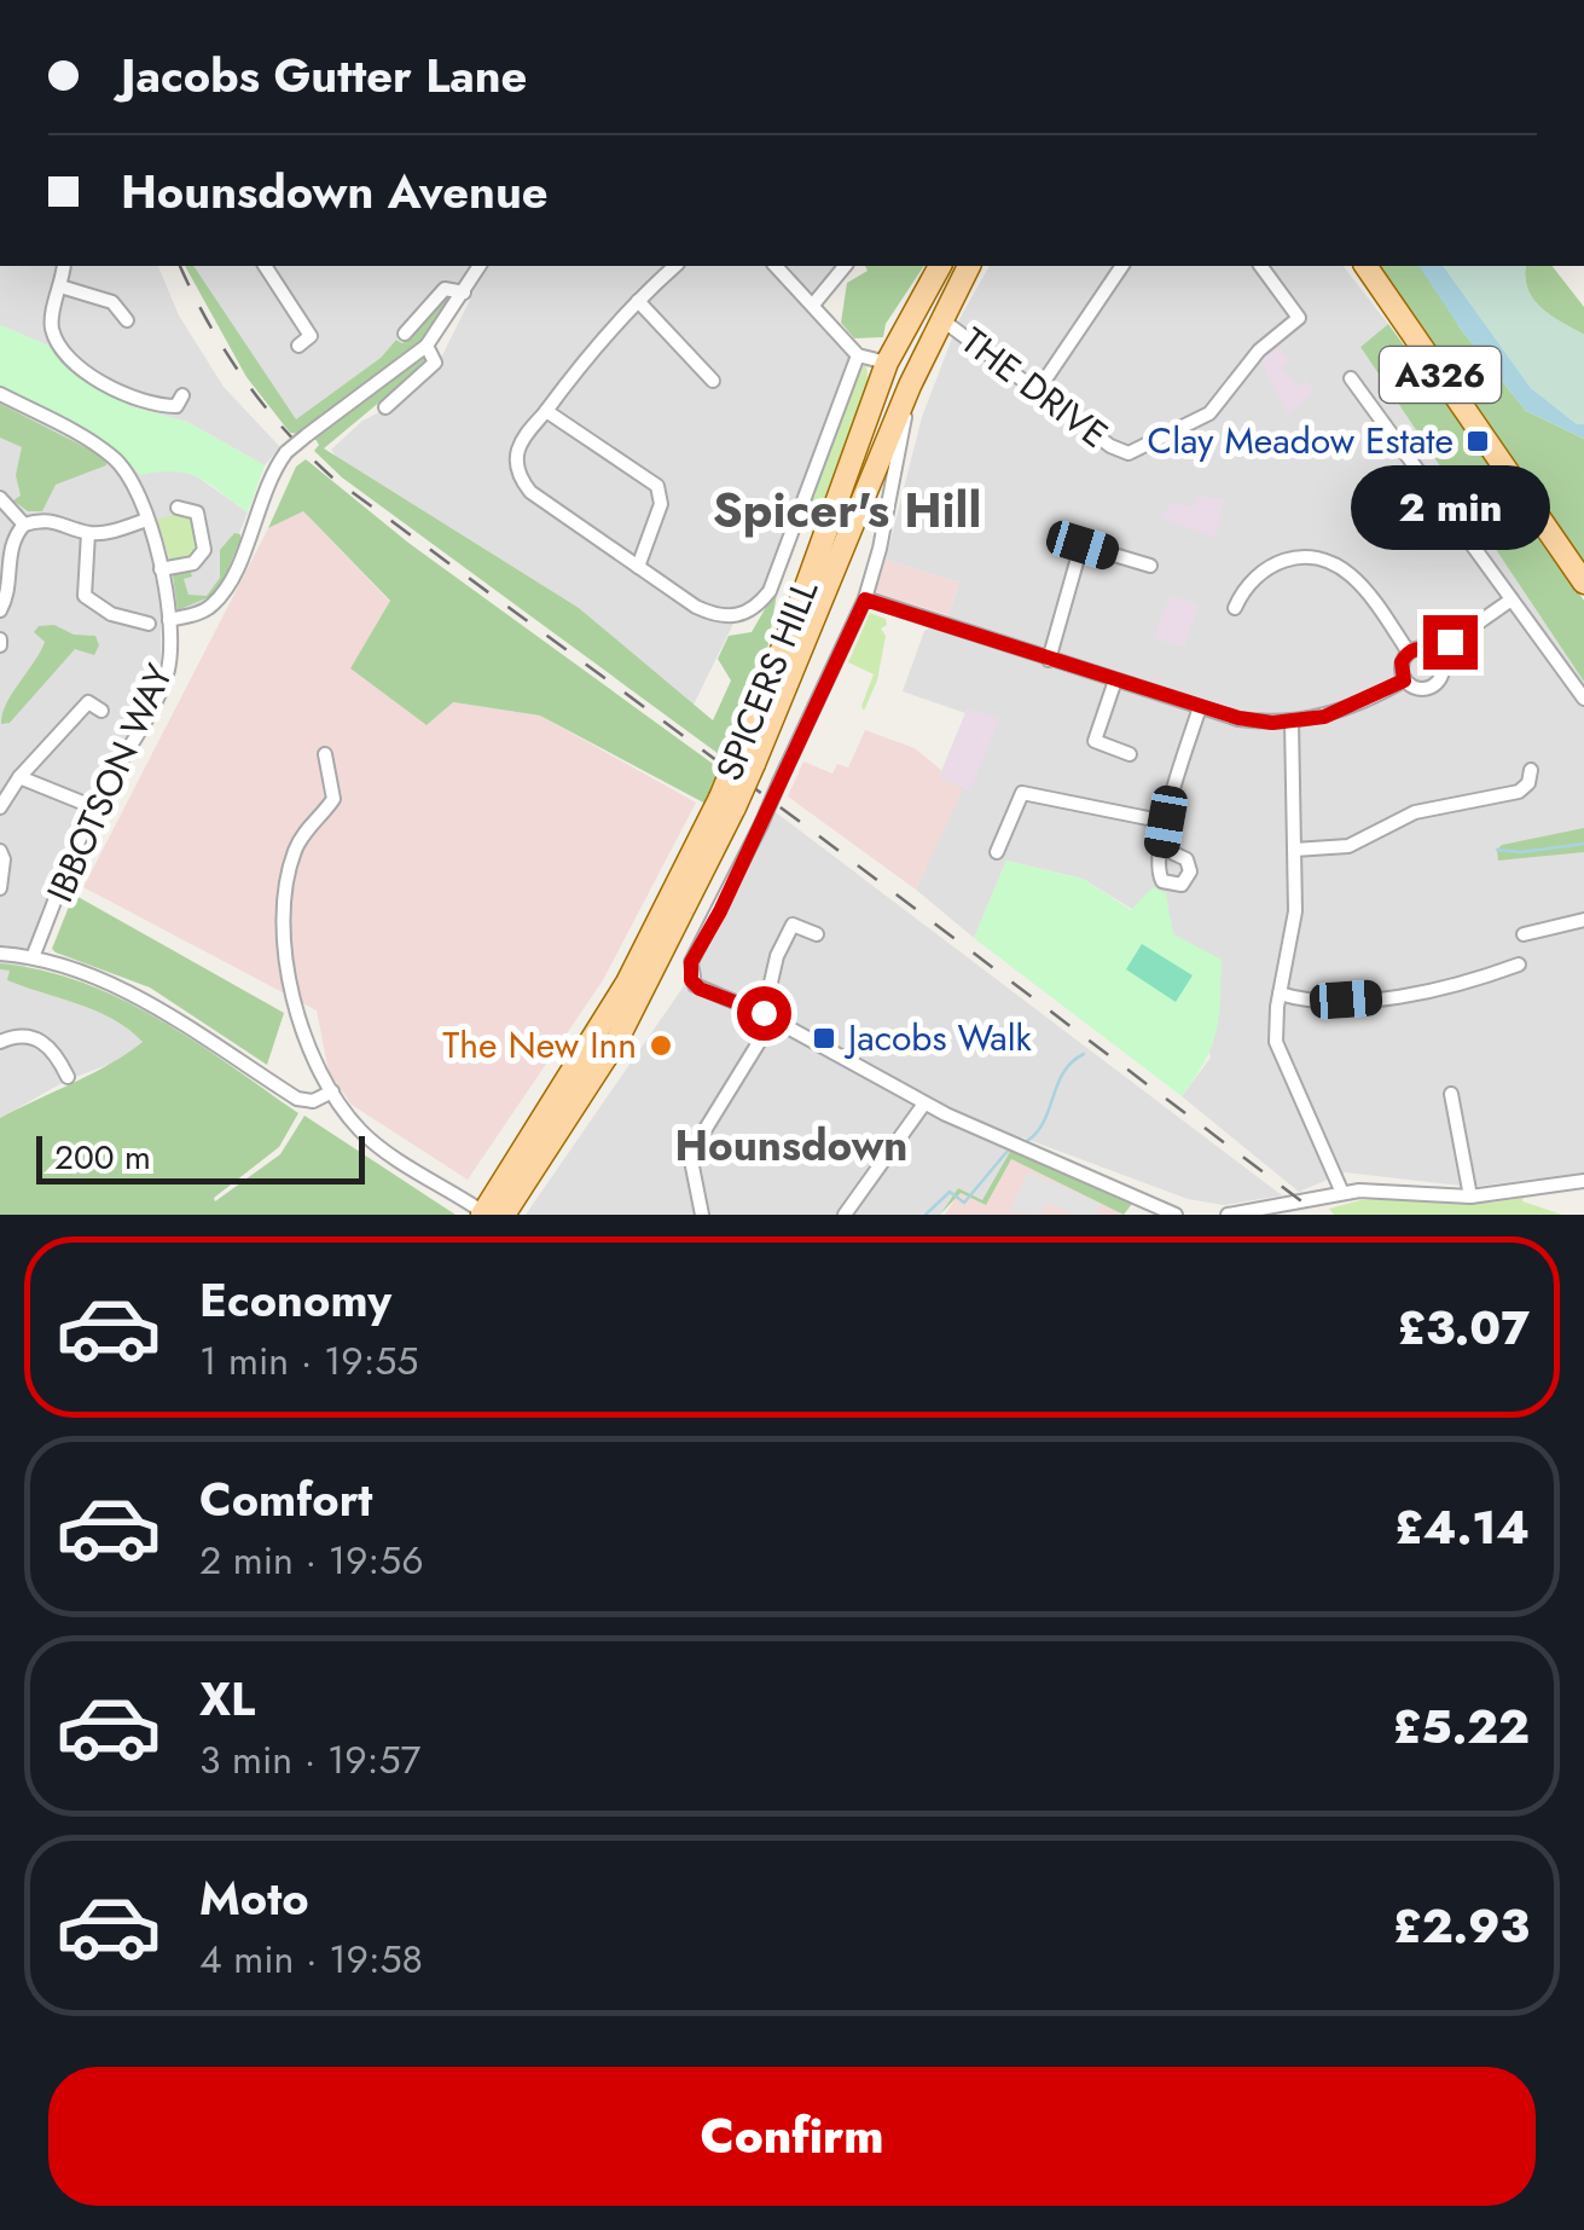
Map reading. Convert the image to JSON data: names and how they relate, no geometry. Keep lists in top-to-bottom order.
{
  "streets": {
    "main road": ["A326", "SPICERS HILL"],
    "street": ["THE DRIVE", "IBBOTSON WAY"]
  },
  "crossings": [
    ["THE DRIVE", "SPICERS HILL"]
  ],
  "districts": ["Spicer's Hill", "Hounsdown"],
  "places": {
    "transit": ["Clay Meadow Estate", "Jacobs Walk"],
    "other": ["The New Inn"]
  },
  "scale_bar": "200 m",
  "page": {
    "banner": ["Jacobs Gutter Lane", "Hounsdown Avenue"],
    "bubble": "2 min",
    "scale": "200 m",
    "list": [
      {
        "name": "Economy",
        "note": "1 min · 19:55",
        "value": "£3.07"
      },
      {
        "name": "Comfort",
        "note": "2 min · 19:56",
        "value": "£4.14"
      },
      {
        "name": "XL",
        "note": "3 min · 19:57",
        "value": "£5.22"
      },
      {
        "name": "Moto",
        "note": "4 min · 19:58",
        "value": "£2.93"
      }
    ],
    "buttons": "Confirm"
  }
}
